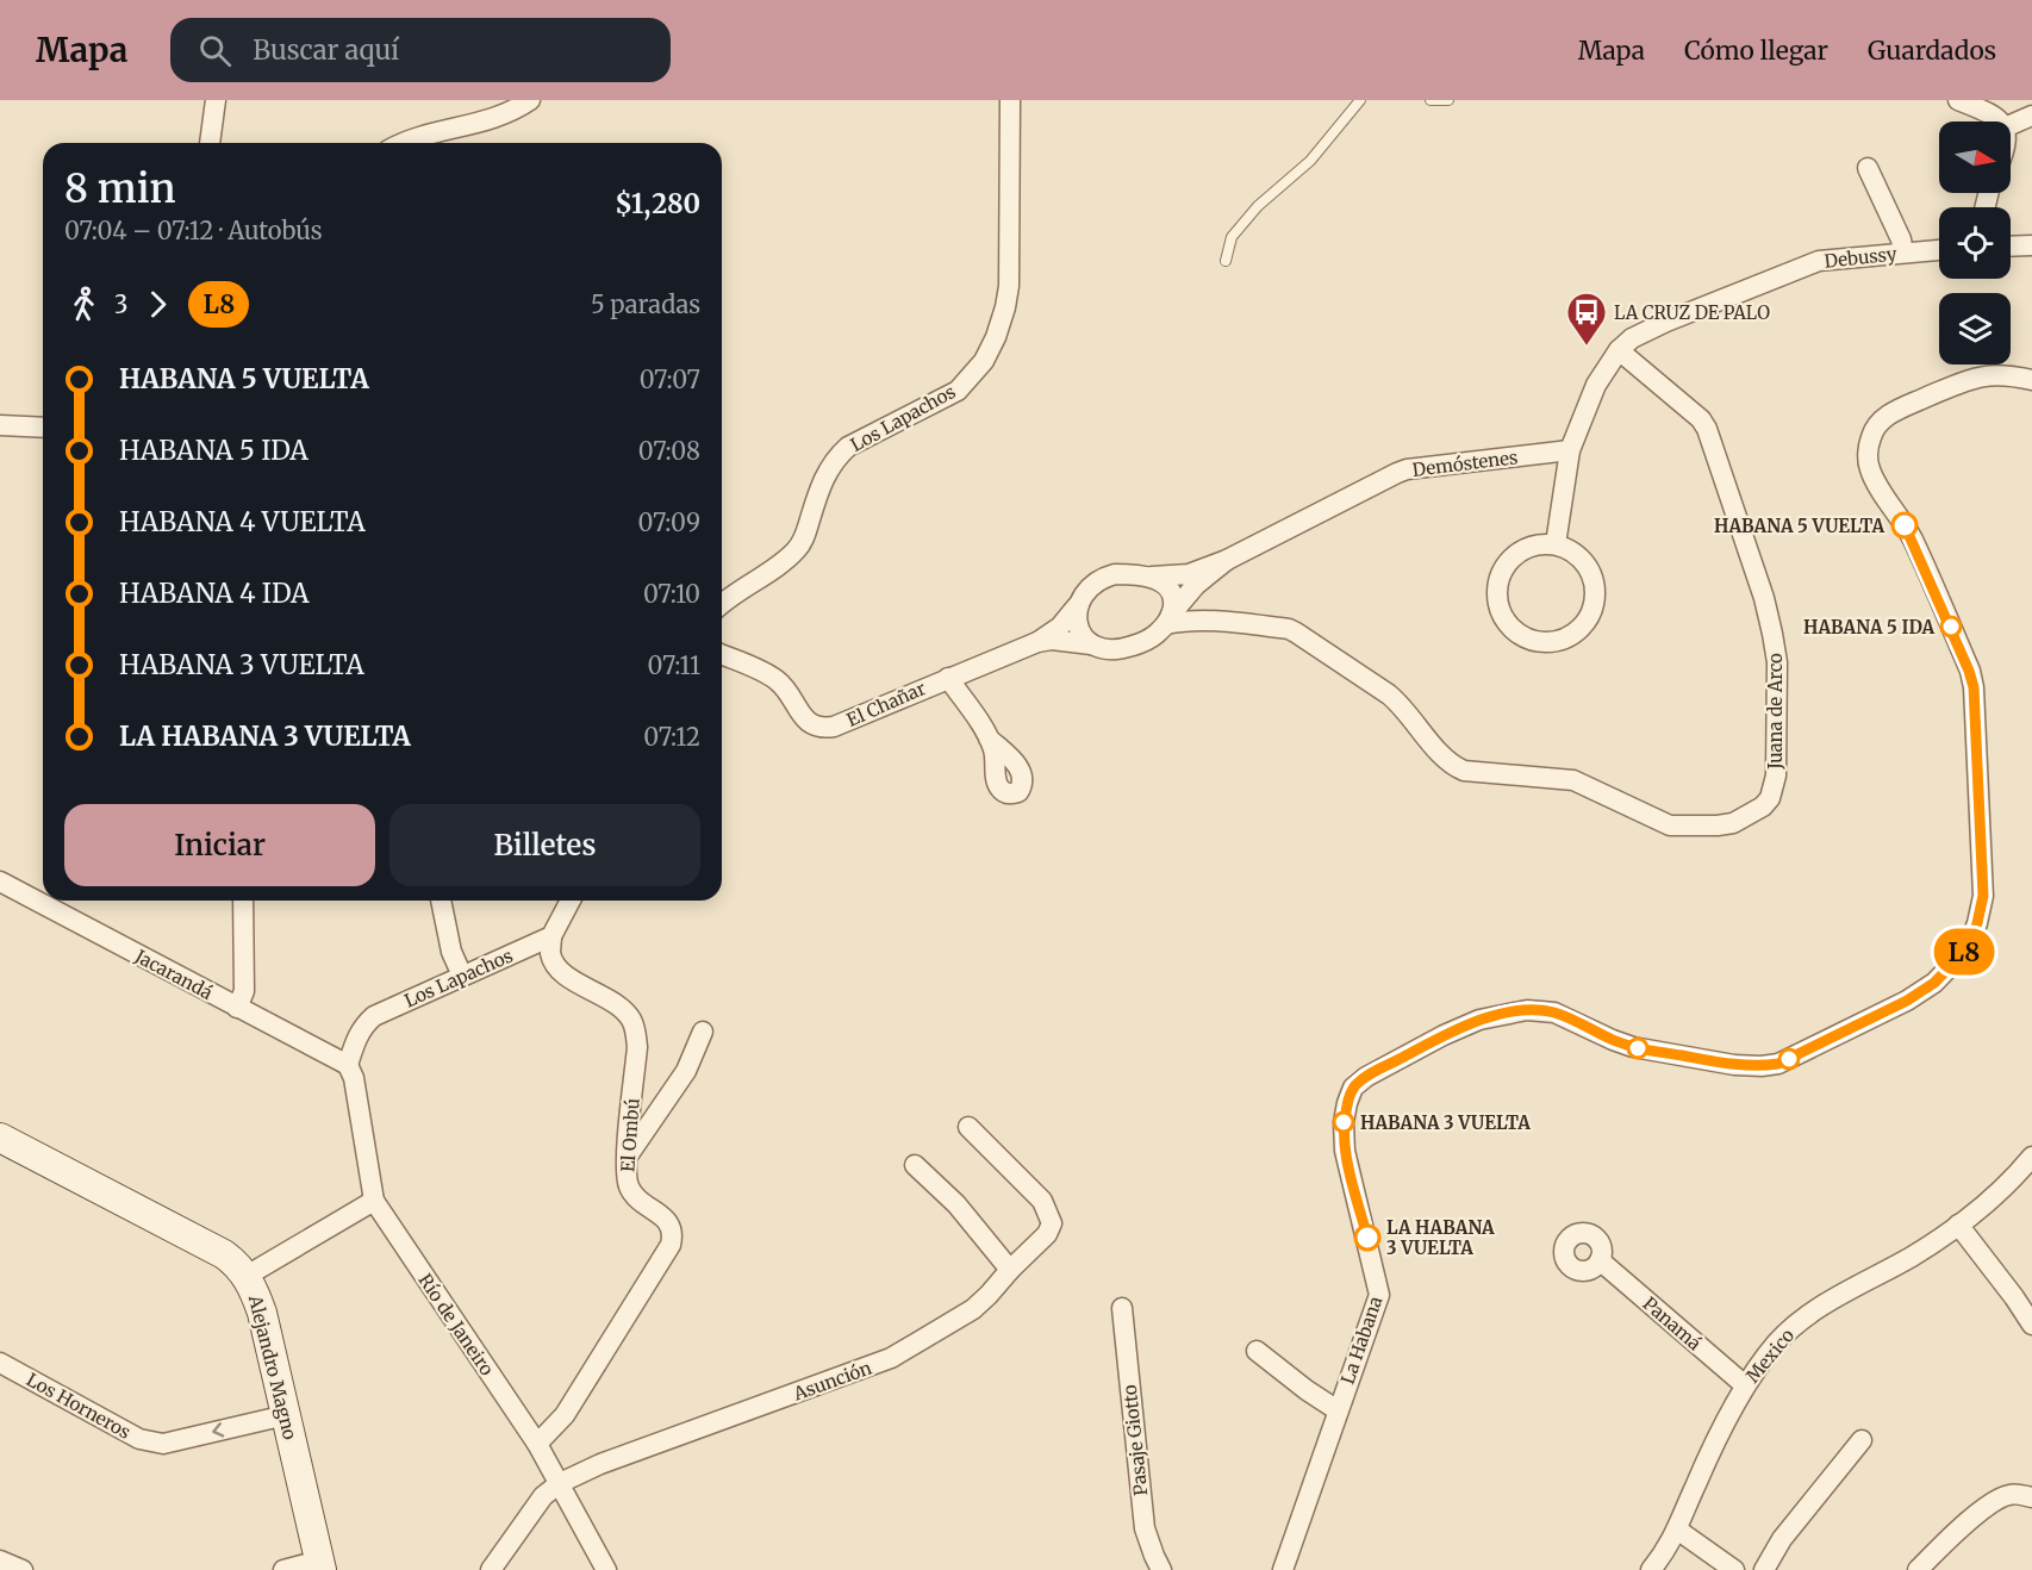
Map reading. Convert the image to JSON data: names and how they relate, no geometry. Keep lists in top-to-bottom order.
{
  "streets": {
    "main road": ["Alejandro Magno"],
    "street": [
      "Debussy",
      "Los Lapachos",
      "Demóstenes",
      "El Chañar",
      "Juana de Arco",
      "Jacarandá",
      "El Ombú",
      "Panamá",
      "Río de Janeiro",
      "La Habana",
      "Mexico",
      "Asunción",
      "Los Horneros",
      "Pasaje Giotto"
    ]
  },
  "crossings": [
    ["Debussy", "Juana de Arco"],
    ["Los Lapachos", "Jacarandá"],
    ["Los Lapachos", "El Ombú"],
    ["Los Lapachos", "Río de Janeiro"],
    ["Demóstenes", "El Chañar"],
    ["Demóstenes", "Juana de Arco"],
    ["El Chañar", "Juana de Arco"],
    ["Jacarandá", "Río de Janeiro"],
    ["El Ombú", "Río de Janeiro"],
    ["Panamá", "Mexico"],
    ["Río de Janeiro", "Asunción"],
    ["Alejandro Magno", "Los Horneros"]
  ],
  "one_way": ["Los Horneros"],
  "places": {
    "bus stop": ["LA CRUZ DE PALO"],
    "other": [
      "HABANA 5 VUELTA",
      "HABANA 5 IDA",
      "HABANA 3 VUELTA",
      "LA HABANA 3 VUELTA"
    ]
  },
  "lines": ["bus line L8"],
  "north": "right",
  "page": {
    "header": "Mapa",
    "search": "Buscar aquí",
    "nav": ["Mapa", "Cómo llegar", "Guardados"],
    "on_map": "L8",
    "heading": ["8 min", "07:04 – 07:12 · Autobús", "$1,280"],
    "legs": ["3", "L8", "5 paradas"],
    "list": [
      {
        "name": "HABANA 5 VUELTA",
        "value": "07:07"
      },
      {
        "name": "HABANA 5 IDA",
        "value": "07:08"
      },
      {
        "name": "HABANA 4 VUELTA",
        "value": "07:09"
      },
      {
        "name": "HABANA 4 IDA",
        "value": "07:10"
      },
      {
        "name": "HABANA 3 VUELTA",
        "value": "07:11"
      },
      {
        "name": "LA HABANA 3 VUELTA",
        "value": "07:12"
      }
    ],
    "buttons": ["Iniciar", "Billetes"]
  }
}
